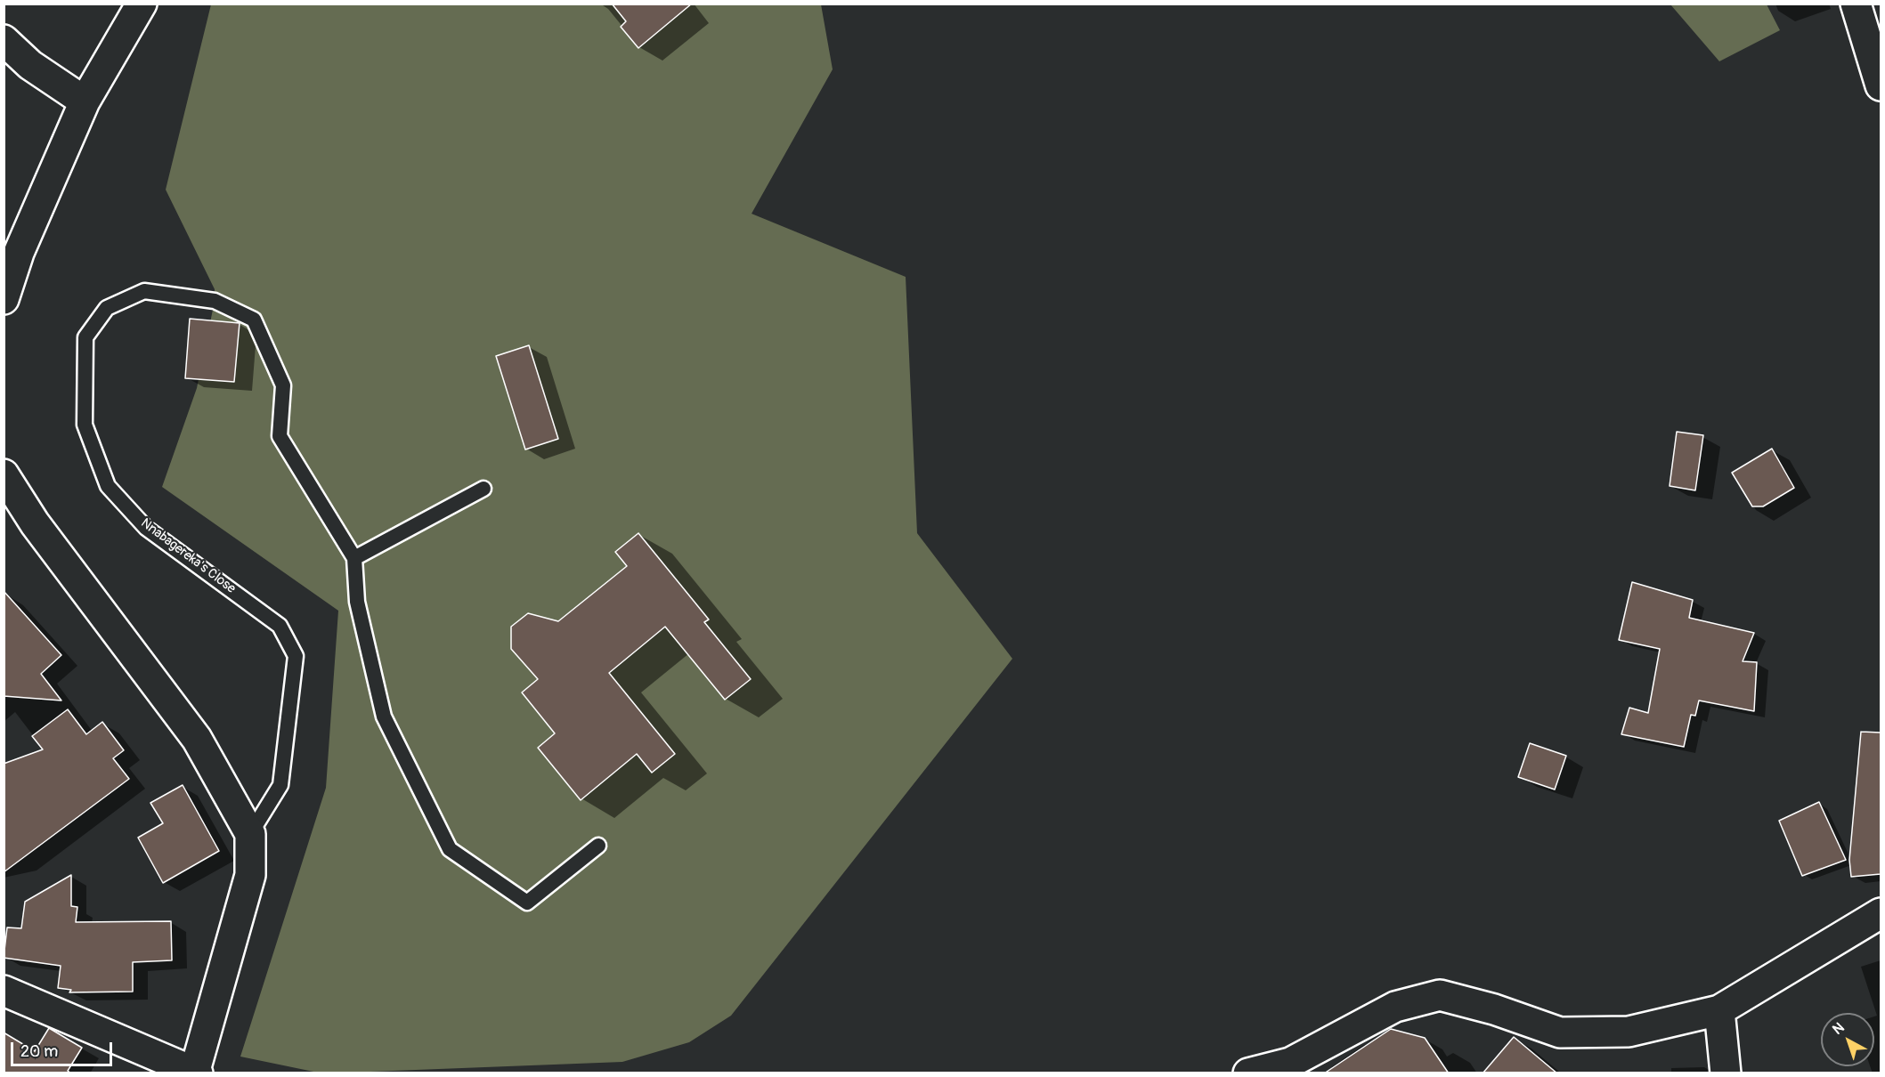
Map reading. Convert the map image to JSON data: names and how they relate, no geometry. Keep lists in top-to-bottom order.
{
  "streets": {
    "lane": ["Nnabagereka's Close"]
  },
  "scale_bar": "20 m",
  "north": "top left"
}
